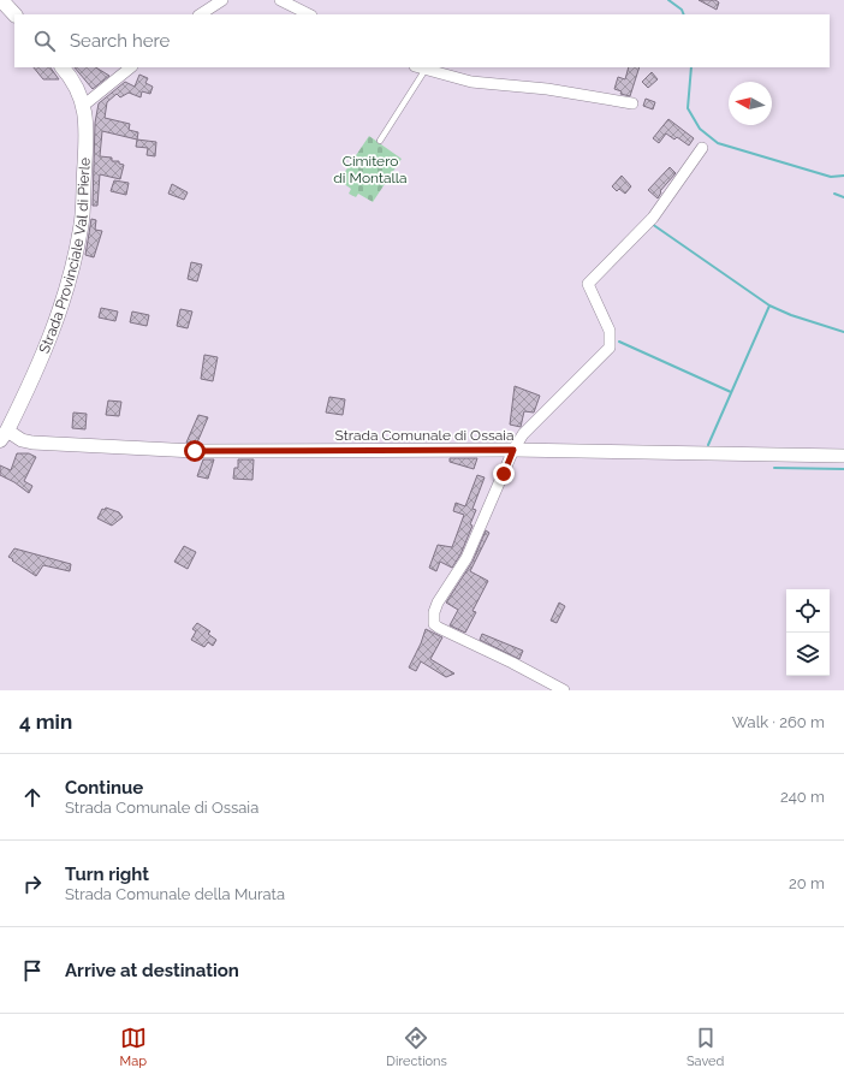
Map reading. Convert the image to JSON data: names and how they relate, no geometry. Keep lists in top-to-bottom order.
{
  "streets": {
    "main road": ["Strada Provinciale Val di Pierle"],
    "street": ["Strada Comunale di Ossaia"]
  },
  "crossings": [
    ["Strada Provinciale Val di Pierle", "Strada Comunale di Ossaia"]
  ],
  "parks": ["Cimitero di Montalla"],
  "north": "left",
  "page": {
    "search": "Search here",
    "heading": ["4 min", "Walk · 260 m"],
    "list": [
      ["Continue", "Strada Comunale di Ossaia", "240 m"],
      ["Turn right", "Strada Comunale della Murata", "20 m"],
      "Arrive at destination"
    ],
    "nav": ["Map", "Directions", "Saved"]
  }
}
